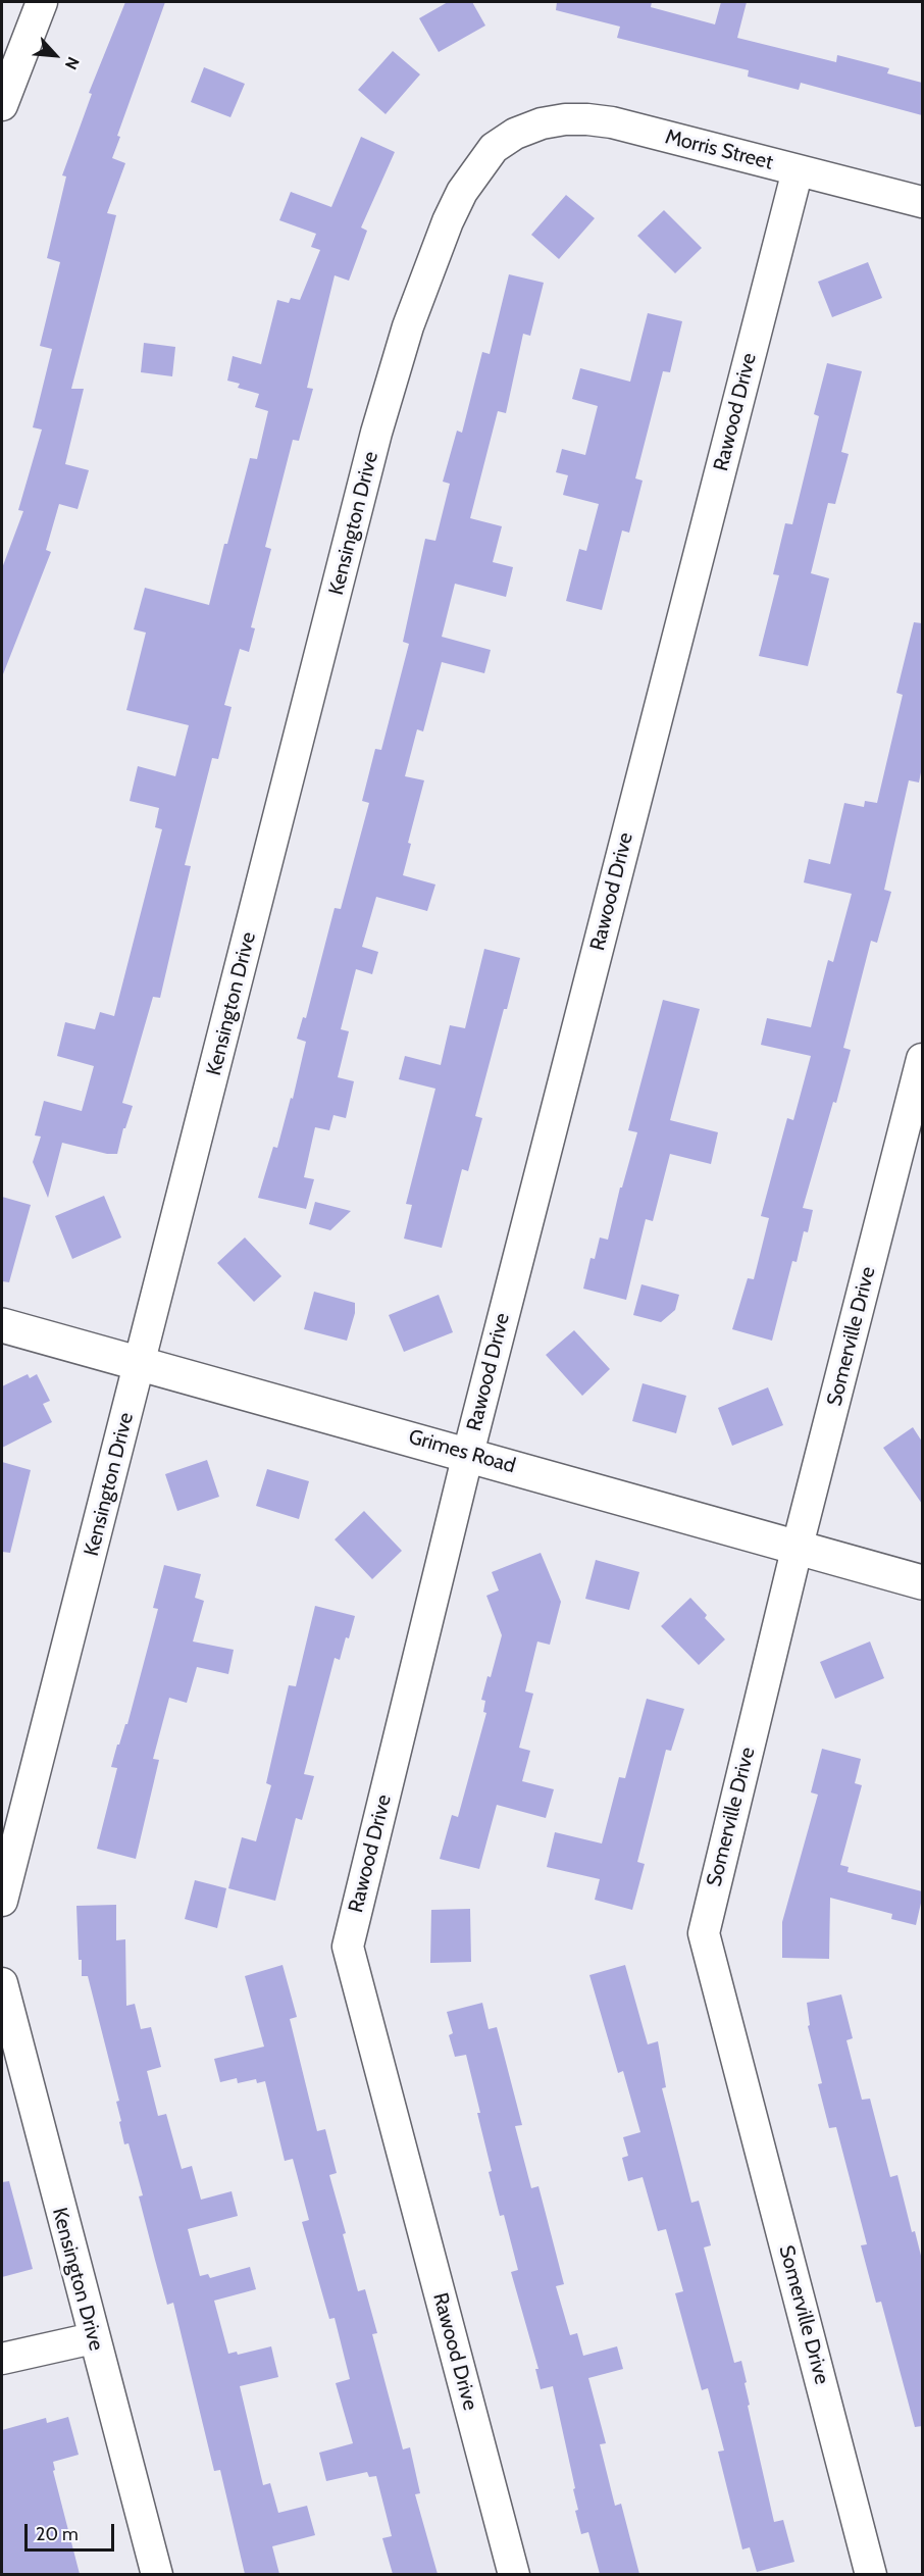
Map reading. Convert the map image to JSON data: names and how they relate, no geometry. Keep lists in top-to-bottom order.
{
  "streets": {
    "street": [
      "Morris Street",
      "Rawood Drive",
      "Kensington Drive",
      "Somerville Drive",
      "Grimes Road"
    ]
  },
  "crossings": [
    ["Morris Street", "Rawood Drive"],
    ["Morris Street", "Kensington Drive"],
    ["Rawood Drive", "Grimes Road"],
    ["Kensington Drive", "Grimes Road"],
    ["Somerville Drive", "Grimes Road"]
  ],
  "scale_bar": "20 m",
  "north": "bottom right"
}
